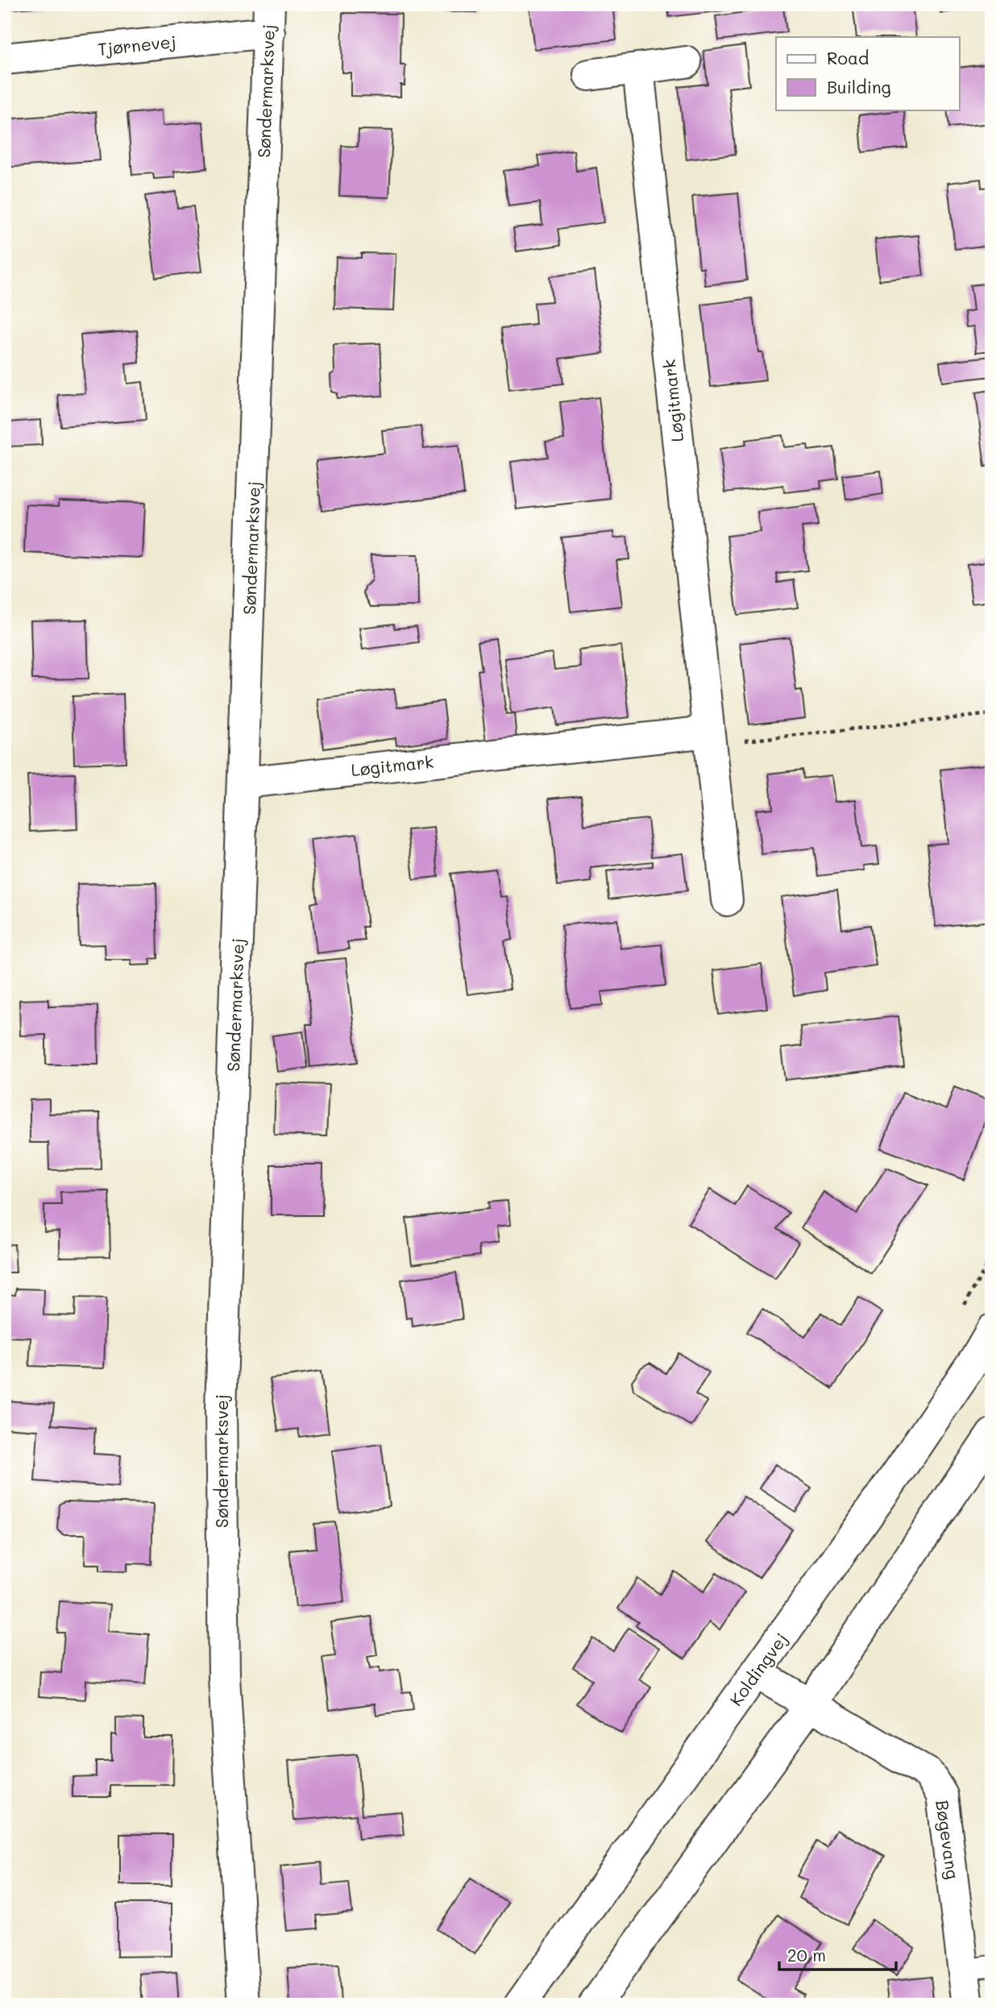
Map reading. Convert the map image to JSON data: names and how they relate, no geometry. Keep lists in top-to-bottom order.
{
  "streets": {
    "street": [
      "Tjørnevej",
      "Søndermarksvej",
      "Løgitmark",
      "Koldingvej",
      "Bøgevang"
    ]
  },
  "crossings": [
    ["Tjørnevej", "Søndermarksvej"],
    ["Søndermarksvej", "Løgitmark"],
    ["Koldingvej", "Bøgevang"]
  ],
  "legend": ["Road", "Building"],
  "scale_bar": "20 m"
}
